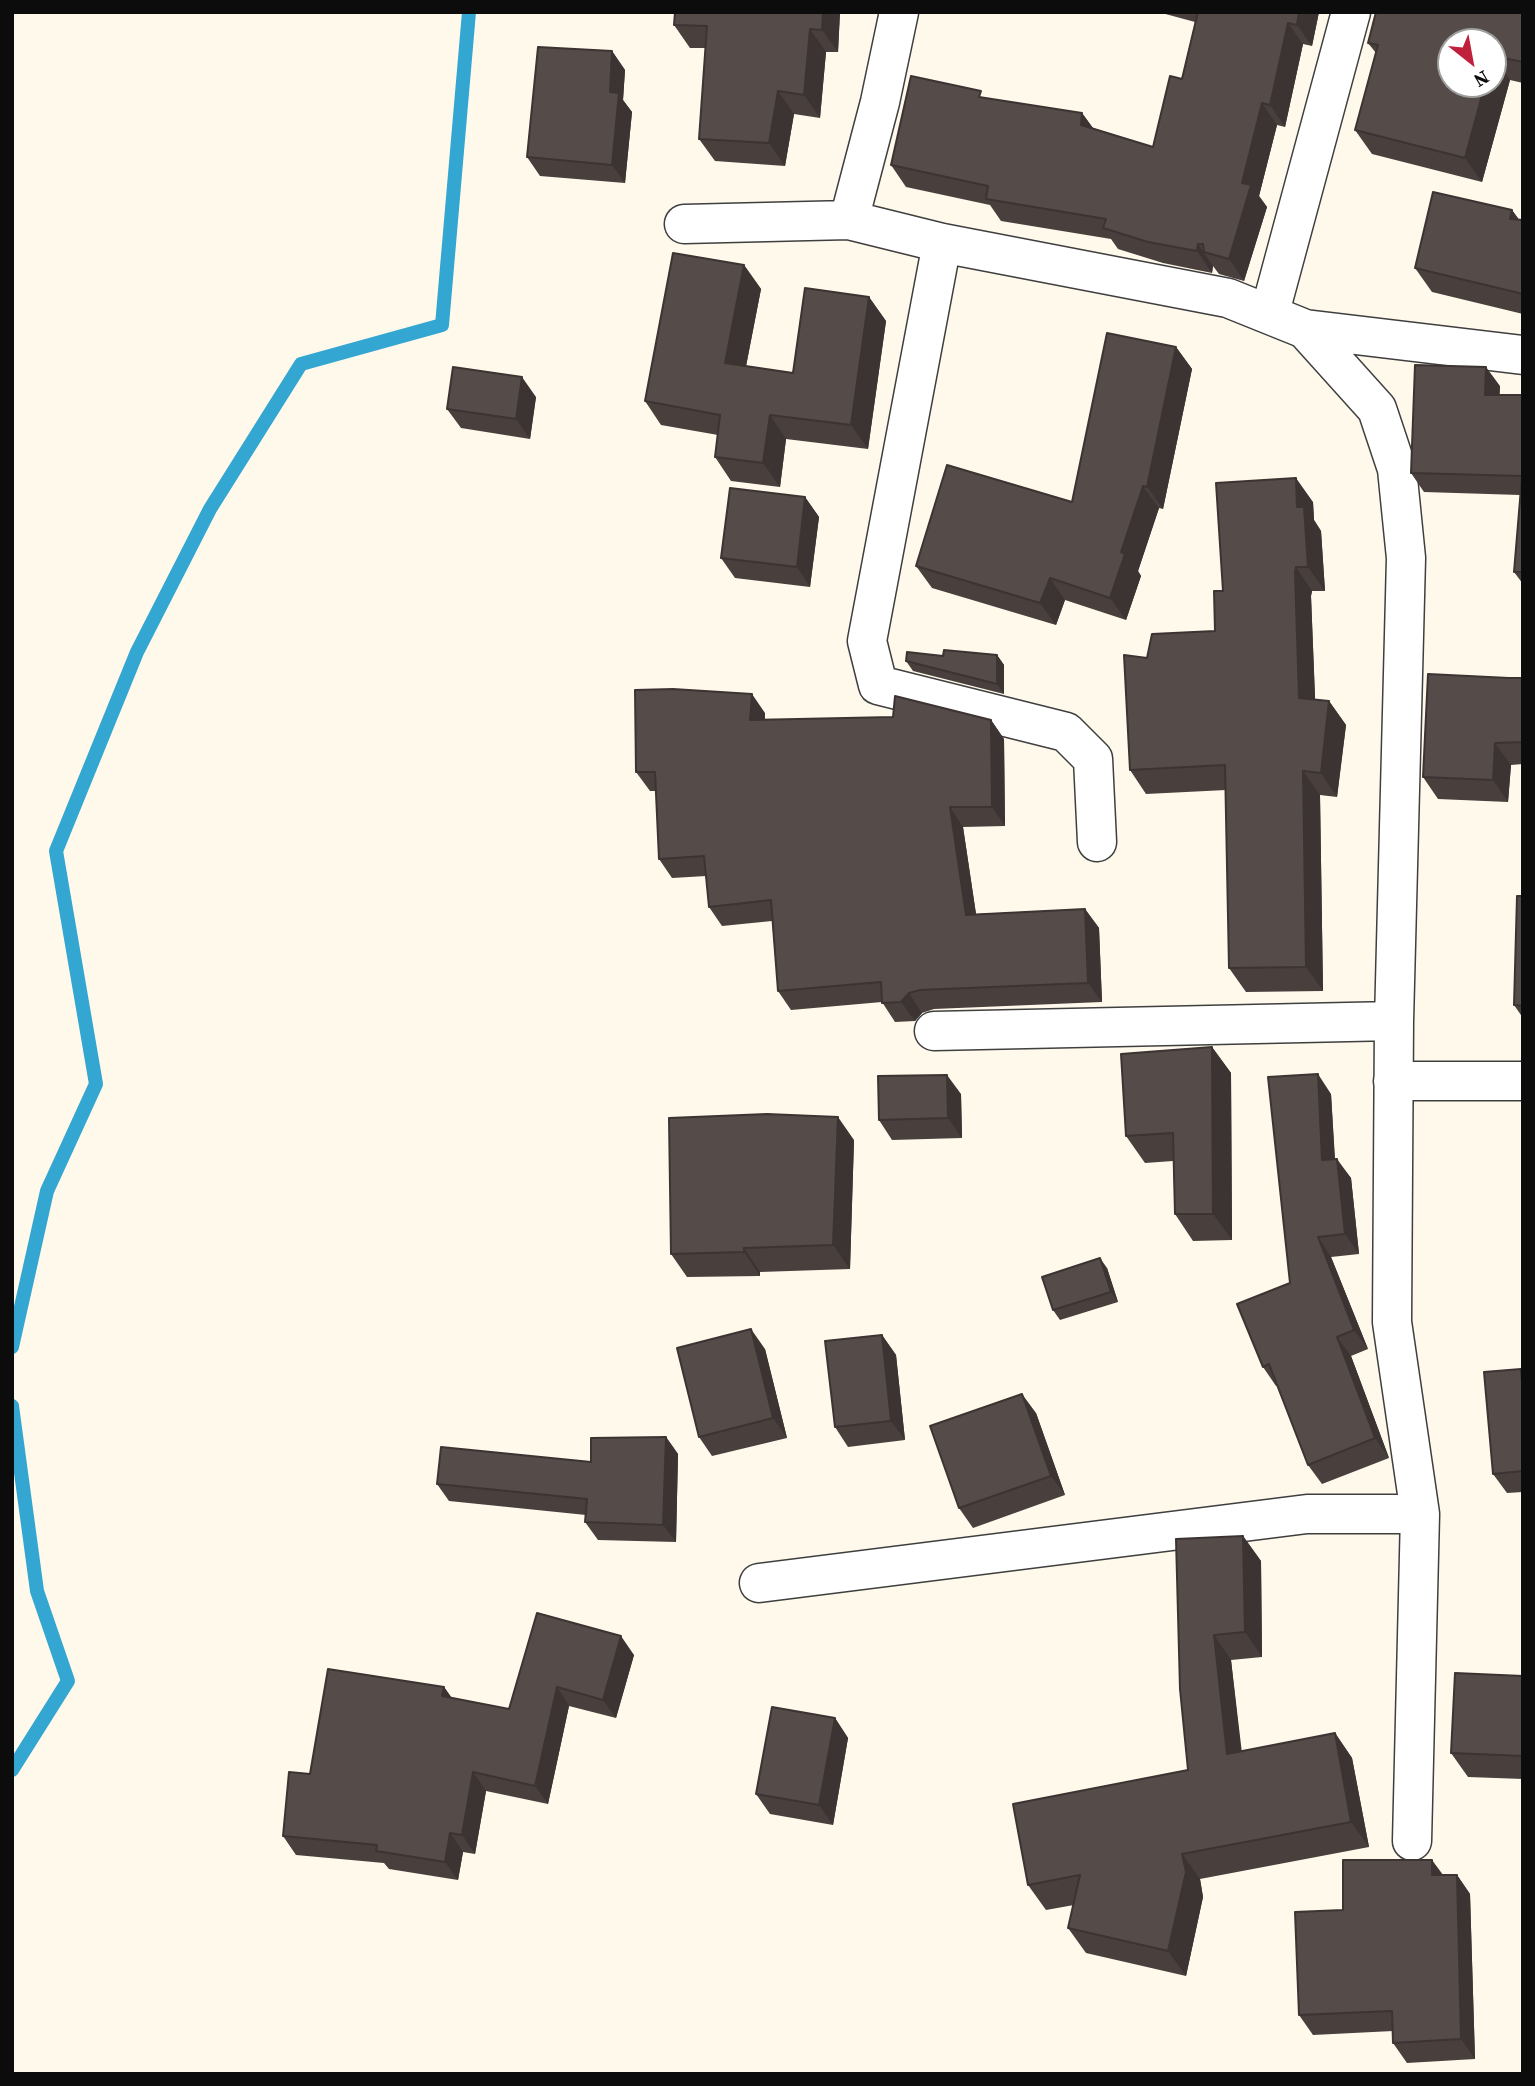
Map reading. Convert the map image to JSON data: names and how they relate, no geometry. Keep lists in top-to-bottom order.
{
  "north": "bottom right"
}
